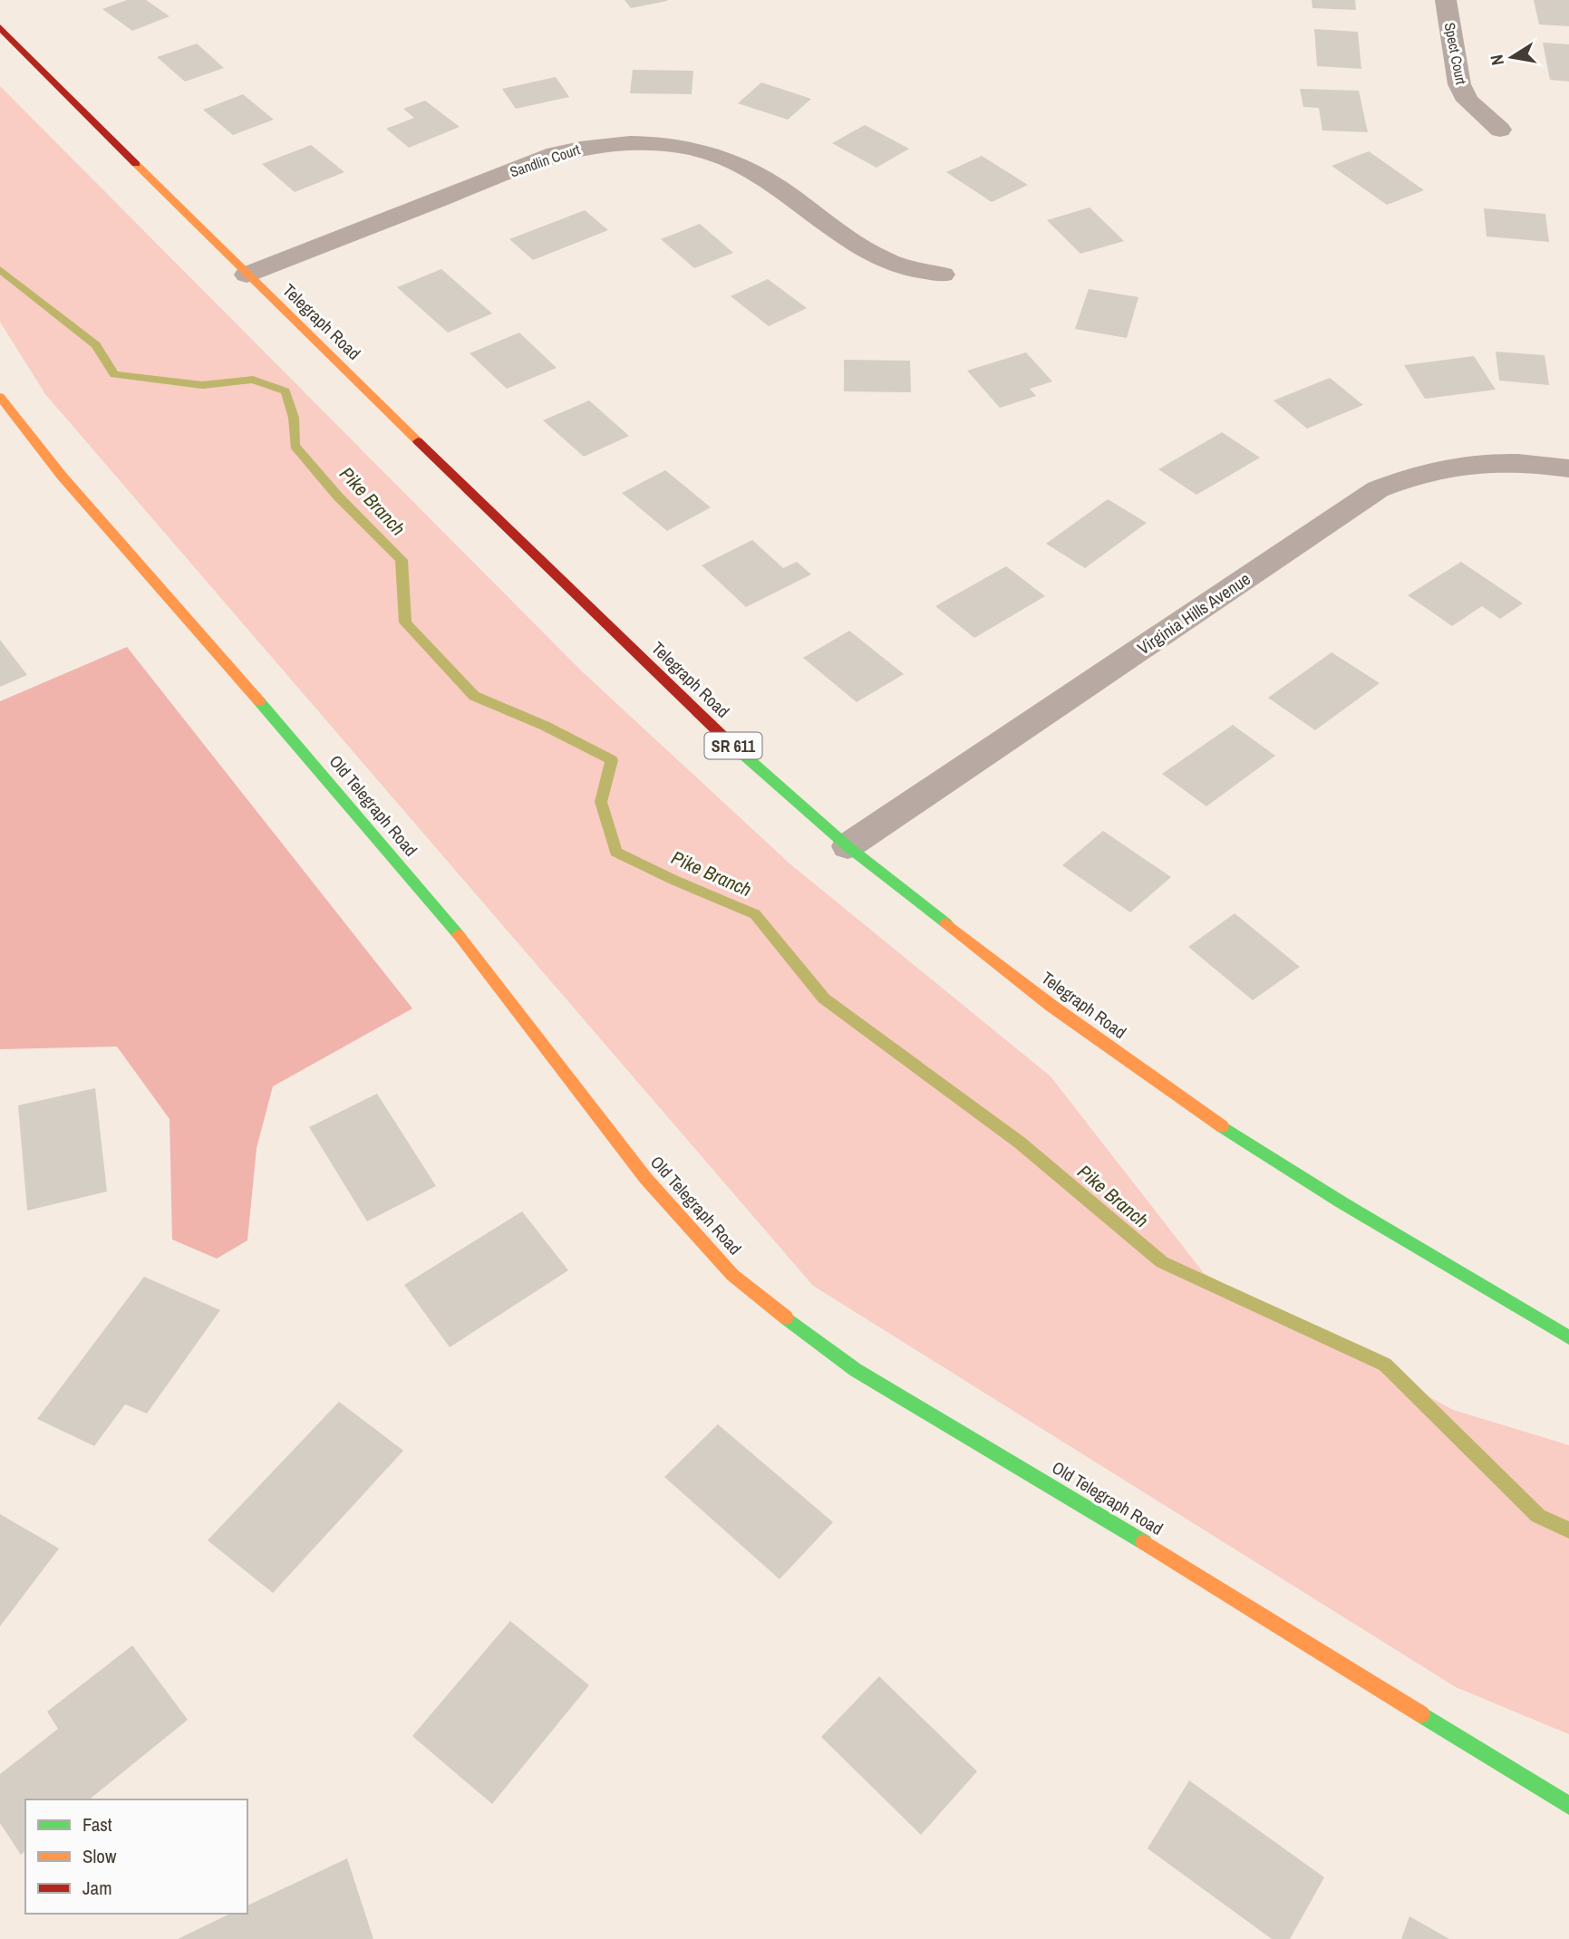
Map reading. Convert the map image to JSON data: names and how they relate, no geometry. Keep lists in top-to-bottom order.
{
  "streets": {
    "main road": ["Telegraph Road", "SR 611", "Old Telegraph Road"],
    "street": ["Spect Court", "Sandlin Court", "Virginia Hills Avenue"]
  },
  "crossings": [
    ["Sandlin Court", "Telegraph Road"],
    ["Telegraph Road", "Virginia Hills Avenue"]
  ],
  "water": ["Pike Branch"],
  "legend": ["Fast", "Slow", "Jam"],
  "north": "left"
}
